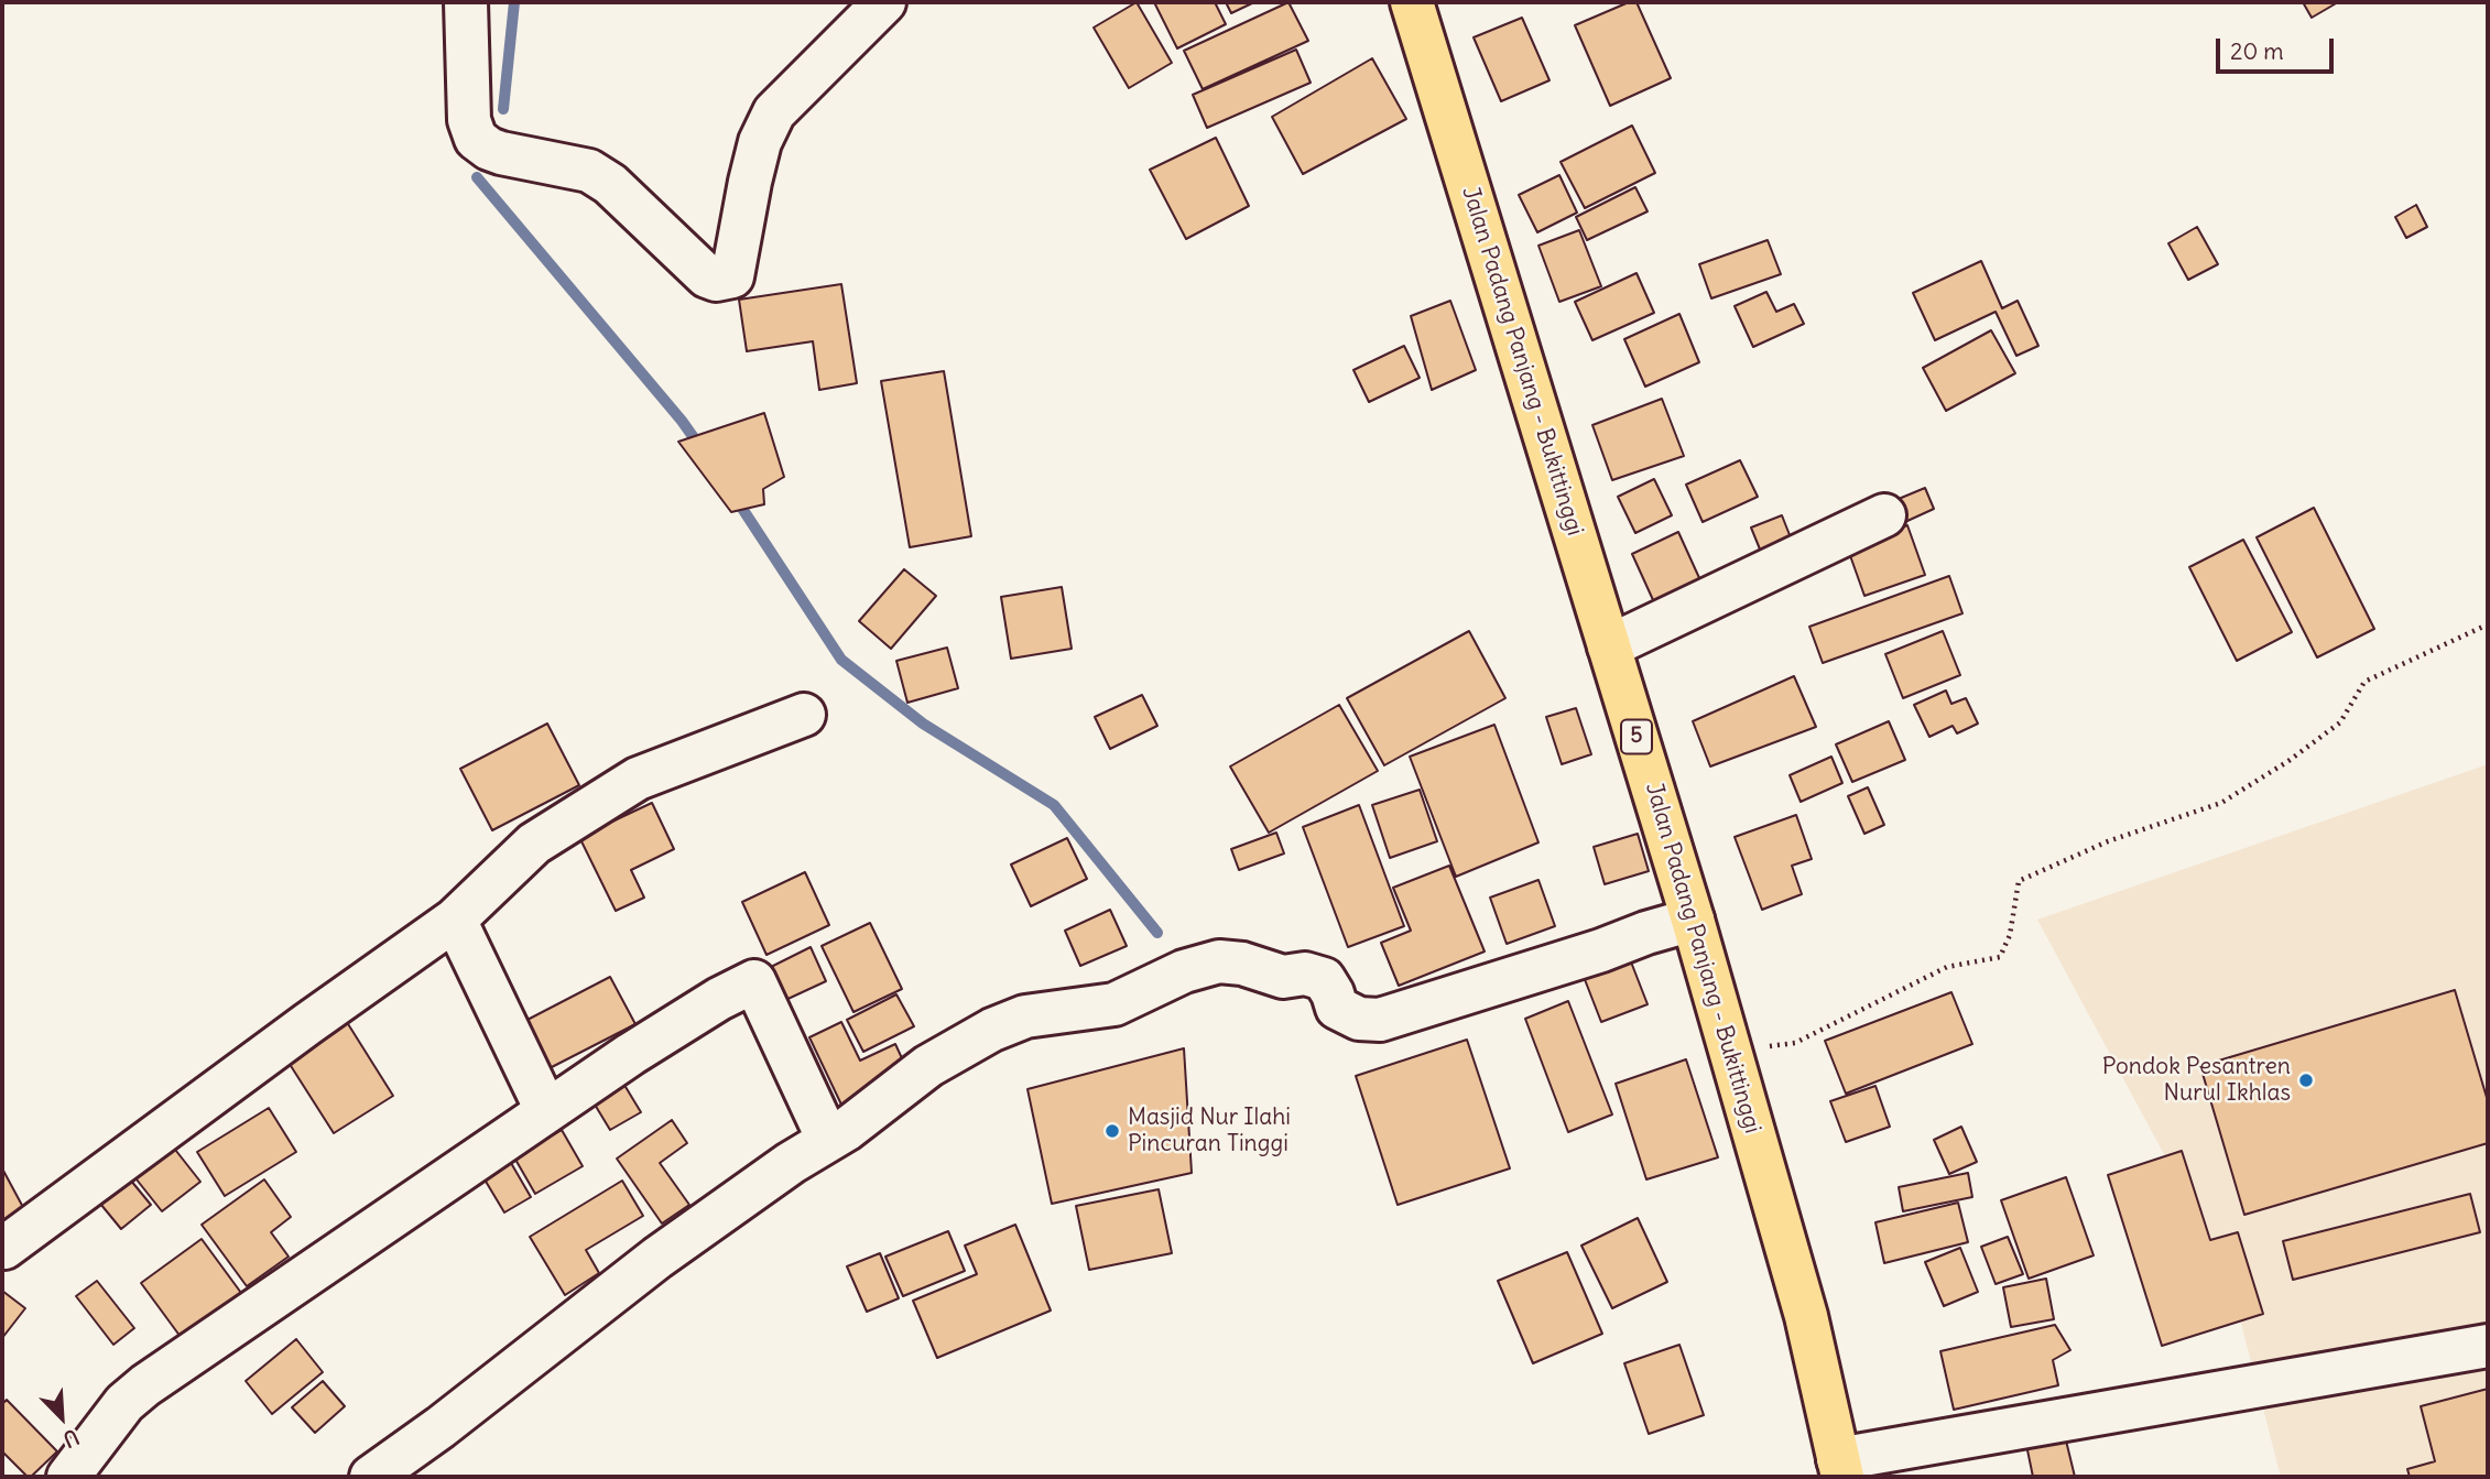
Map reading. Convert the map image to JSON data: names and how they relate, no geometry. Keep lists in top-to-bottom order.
{
  "streets": {
    "highway": ["Jalan Padang Panjang - Bukittinggi", "5"]
  },
  "places": ["Pondok Pesantren Nurul Ikhlas", "Masjid Nur Ilahi Pincuran Tinggi"],
  "scale_bar": "20 m",
  "north": "bottom right"
}
